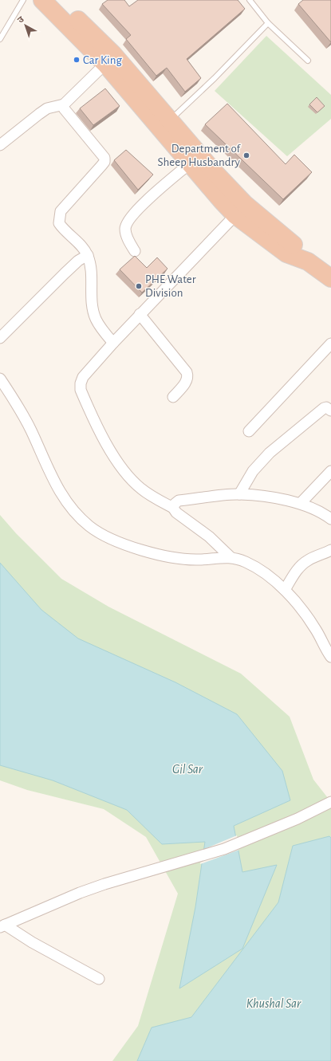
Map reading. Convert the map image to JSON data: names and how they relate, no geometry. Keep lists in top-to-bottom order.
{
  "water": ["Gil Sar", "Khushal Sar"],
  "places": ["Car King", "Department of Sheep Husbandry", "PHE Water Division"],
  "north": "top left"
}
